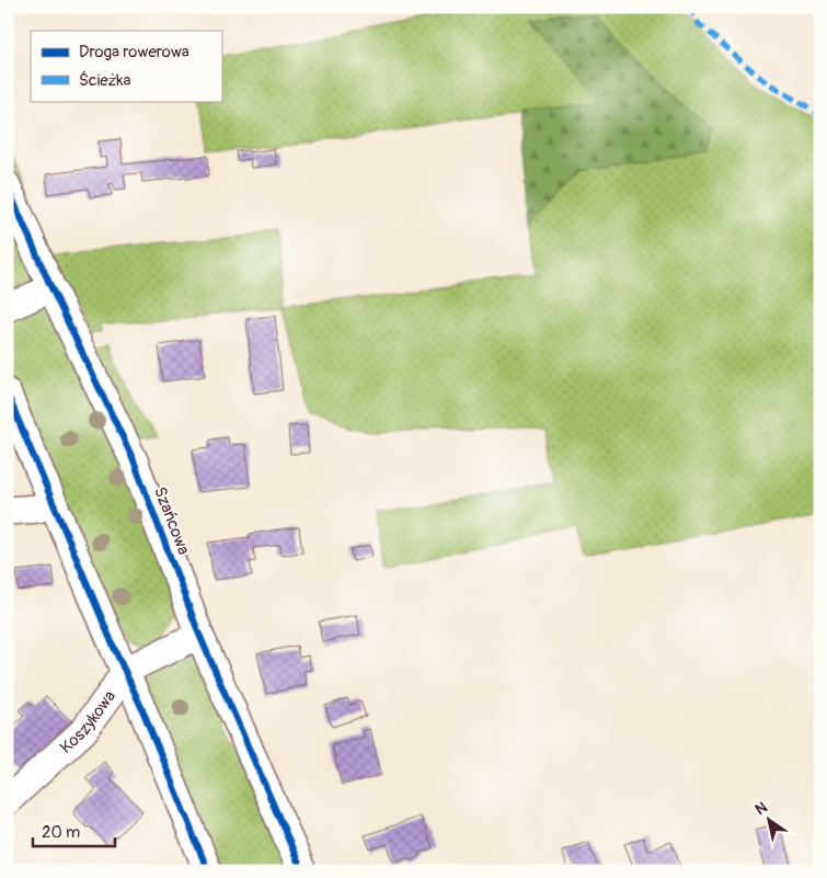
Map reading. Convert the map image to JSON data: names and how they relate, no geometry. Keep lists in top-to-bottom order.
{
  "streets": {
    "street": ["Szańcowa", "Koszykowa"]
  },
  "crossings": [
    ["Szańcowa", "Koszykowa"]
  ],
  "legend": ["Droga rowerowa", "Ścieżka"],
  "scale_bar": "20 m",
  "north": "top left"
}
